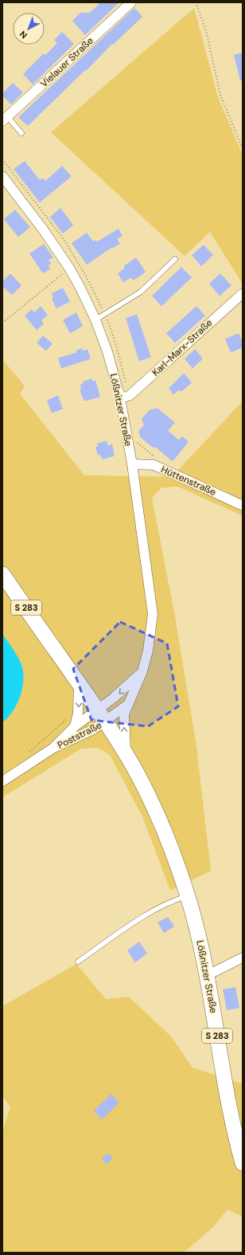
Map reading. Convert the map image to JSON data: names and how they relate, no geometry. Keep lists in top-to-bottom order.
{
  "streets": {
    "main road": ["Lößnitzer Straße", "S 283"],
    "street": [
      "Vielauer Straße",
      "Karl-Marx-Straße",
      "Hüttenstraße",
      "Poststraße"
    ]
  },
  "crossings": [
    ["Karl-Marx-Straße", "Lößnitzer Straße"],
    ["Lößnitzer Straße", "Hüttenstraße"],
    ["Lößnitzer Straße", "S 283"],
    ["Lößnitzer Straße", "Poststraße"],
    ["S 283", "Poststraße"]
  ],
  "north": "bottom left"
}
